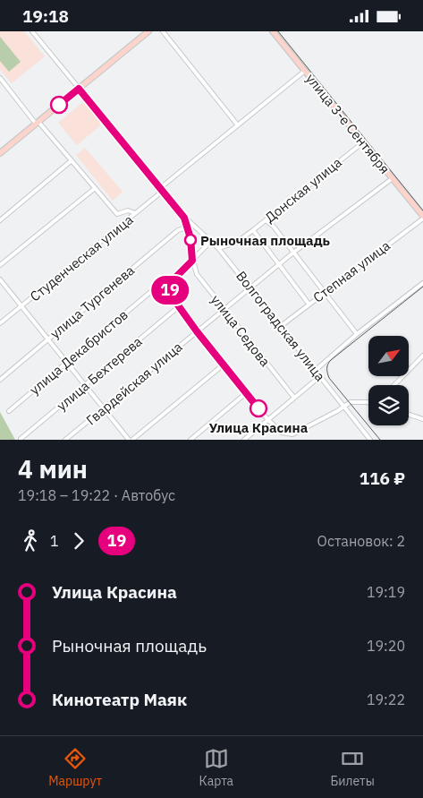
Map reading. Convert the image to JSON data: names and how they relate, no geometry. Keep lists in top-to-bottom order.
{
  "streets": {
    "street": [
      "улица 3-е Сентября",
      "Донская улица",
      "Студенческая улица",
      "Степная улица",
      "улица Тургенева",
      "Волгоградская улица",
      "улица Седова",
      "улица Декабристов",
      "улица Бехтерева",
      "Гвардейская улица"
    ]
  },
  "crossings": [
    ["улица 3-е Сентября", "Донская улица"],
    ["улица 3-е Сентября", "Студенческая улица"],
    ["улица 3-е Сентября", "Степная улица"],
    ["улица 3-е Сентября", "Гвардейская улица"],
    ["Донская улица", "Волгоградская улица"],
    ["Студенческая улица", "Волгоградская улица"],
    ["Степная улица", "Волгоградская улица"],
    ["улица Тургенева", "Волгоградская улица"],
    ["Волгоградская улица", "улица Седова"],
    ["Волгоградская улица", "улица Декабристов"],
    ["Волгоградская улица", "Гвардейская улица"],
    ["улица Седова", "улица Декабристов"],
    ["улица Седова", "Гвардейская улица"]
  ],
  "places": ["Рыночная площадь", "Улица Красина"],
  "lines": ["bus line 19"],
  "north": "top right",
  "page": {
    "status": "19:18",
    "on_map": "19",
    "heading": ["4 мин", "19:18 – 19:22 · Автобус", "116 ₽"],
    "legs": ["1", "19", "Остановок: 2"],
    "list": [
      {
        "name": "Улица Красина",
        "value": "19:19"
      },
      {
        "name": "Рыночная площадь",
        "value": "19:20"
      },
      {
        "name": "Кинотеатр Маяк",
        "value": "19:22"
      }
    ],
    "tabs": ["Маршрут", "Карта", "Билеты"]
  }
}
